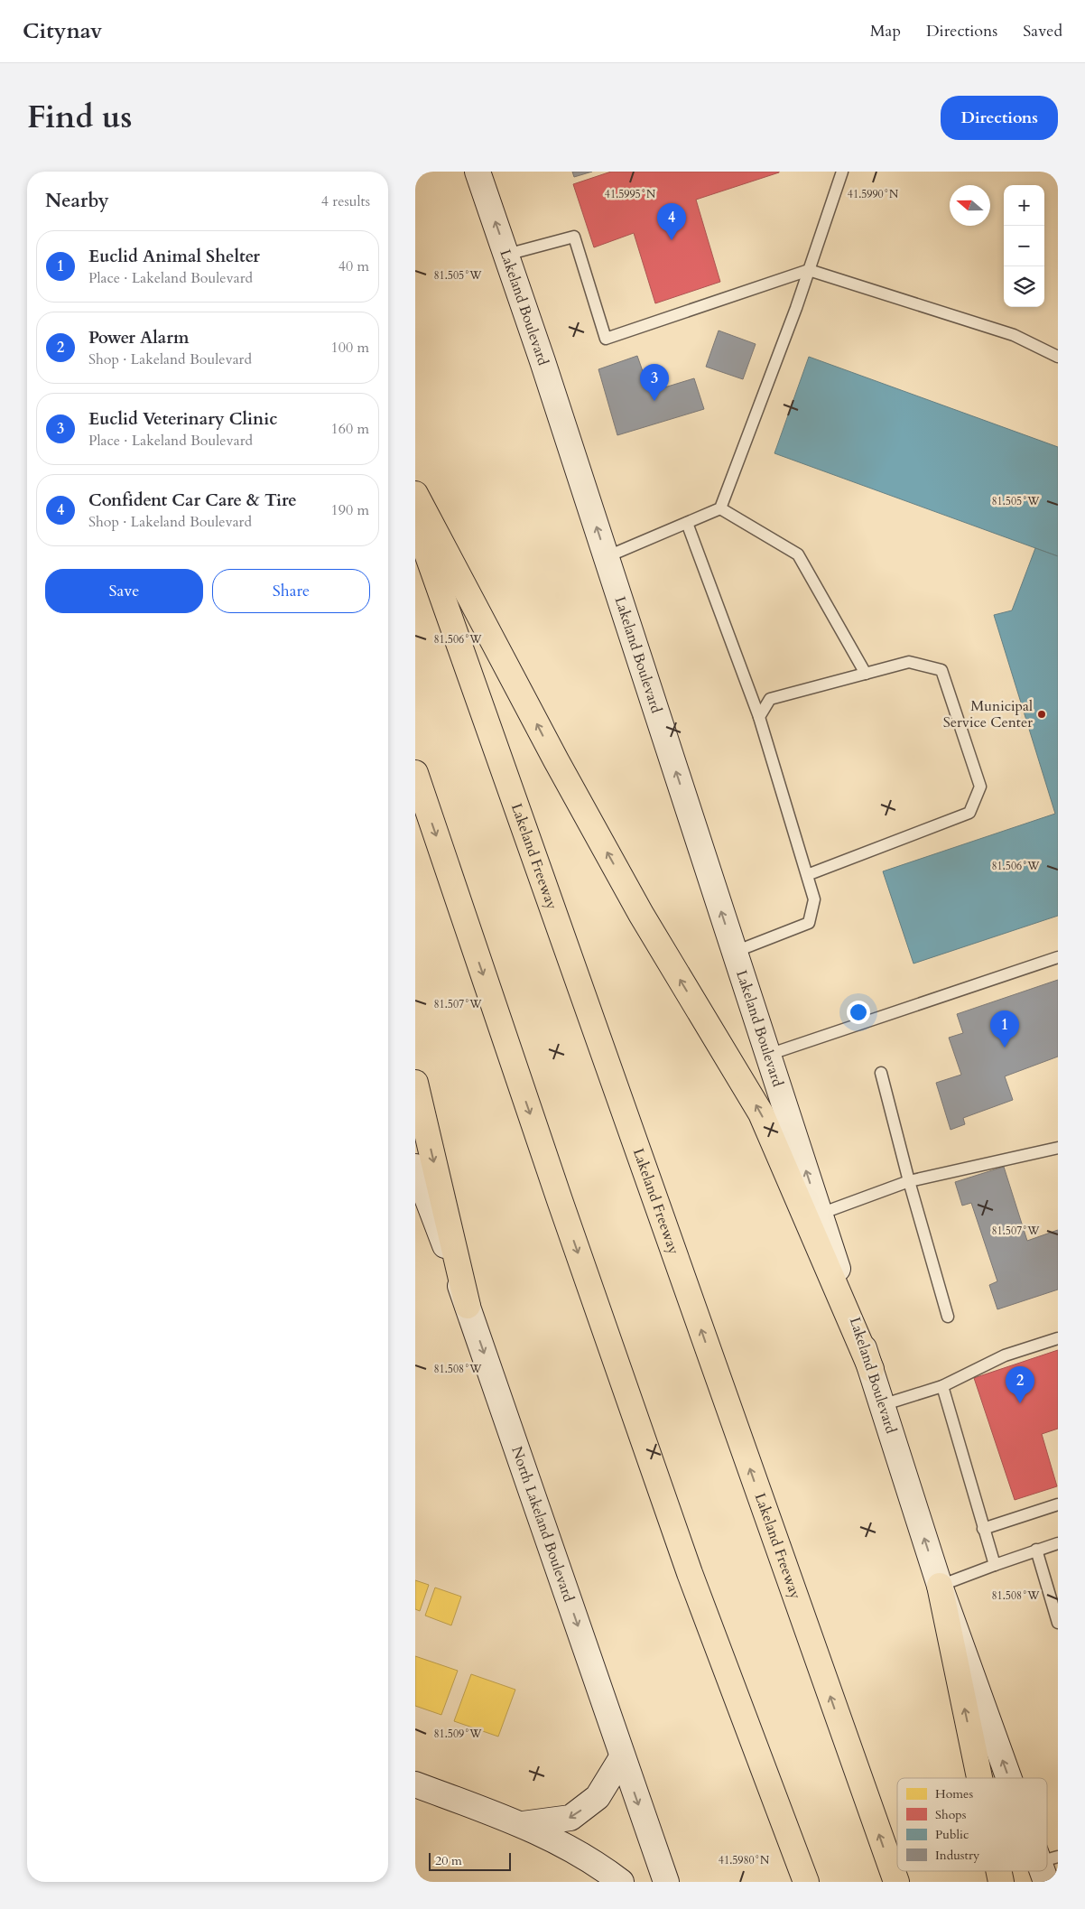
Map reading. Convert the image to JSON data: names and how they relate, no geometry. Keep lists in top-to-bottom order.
{
  "streets": {
    "highway": ["Lakeland Freeway"],
    "street": ["Lakeland Boulevard", "North Lakeland Boulevard"]
  },
  "one_way": ["Lakeland Boulevard", "North Lakeland Boulevard"],
  "places": ["Municipal Service Center"],
  "legend": [
    "Homes",
    "Shops",
    "Public",
    "Industry"
  ],
  "scale_bar": "20 m",
  "north": "left",
  "page": {
    "header": "Citynav",
    "nav": ["Map", "Directions", "Saved"],
    "title": "Find us",
    "buttons": [
      "Directions",
      ["Save", "Share"]
    ],
    "heading": ["Nearby", "4 results"],
    "map_buttons": ["+", "−"],
    "pins": [
      "4",
      "3",
      "1",
      "2"
    ],
    "list": [
      {
        "mark": "1",
        "name": "Euclid Animal Shelter",
        "note": "Place · Lakeland Boulevard",
        "value": "40 m"
      },
      {
        "mark": "2",
        "name": "Power Alarm",
        "note": "Shop · Lakeland Boulevard",
        "value": "100 m"
      },
      {
        "mark": "3",
        "name": "Euclid Veterinary Clinic",
        "note": "Place · Lakeland Boulevard",
        "value": "160 m"
      },
      {
        "mark": "4",
        "name": "Confident Car Care & Tire",
        "note": "Shop · Lakeland Boulevard",
        "value": "190 m"
      }
    ],
    "scale": "20 m"
  },
  "coordinates": [
    "41.5990°N",
    "41.5995°N",
    "81.505°W",
    "81.506°W",
    "81.507°W",
    "81.508°W",
    "81.509°W",
    "41.5980°N"
  ]
}
